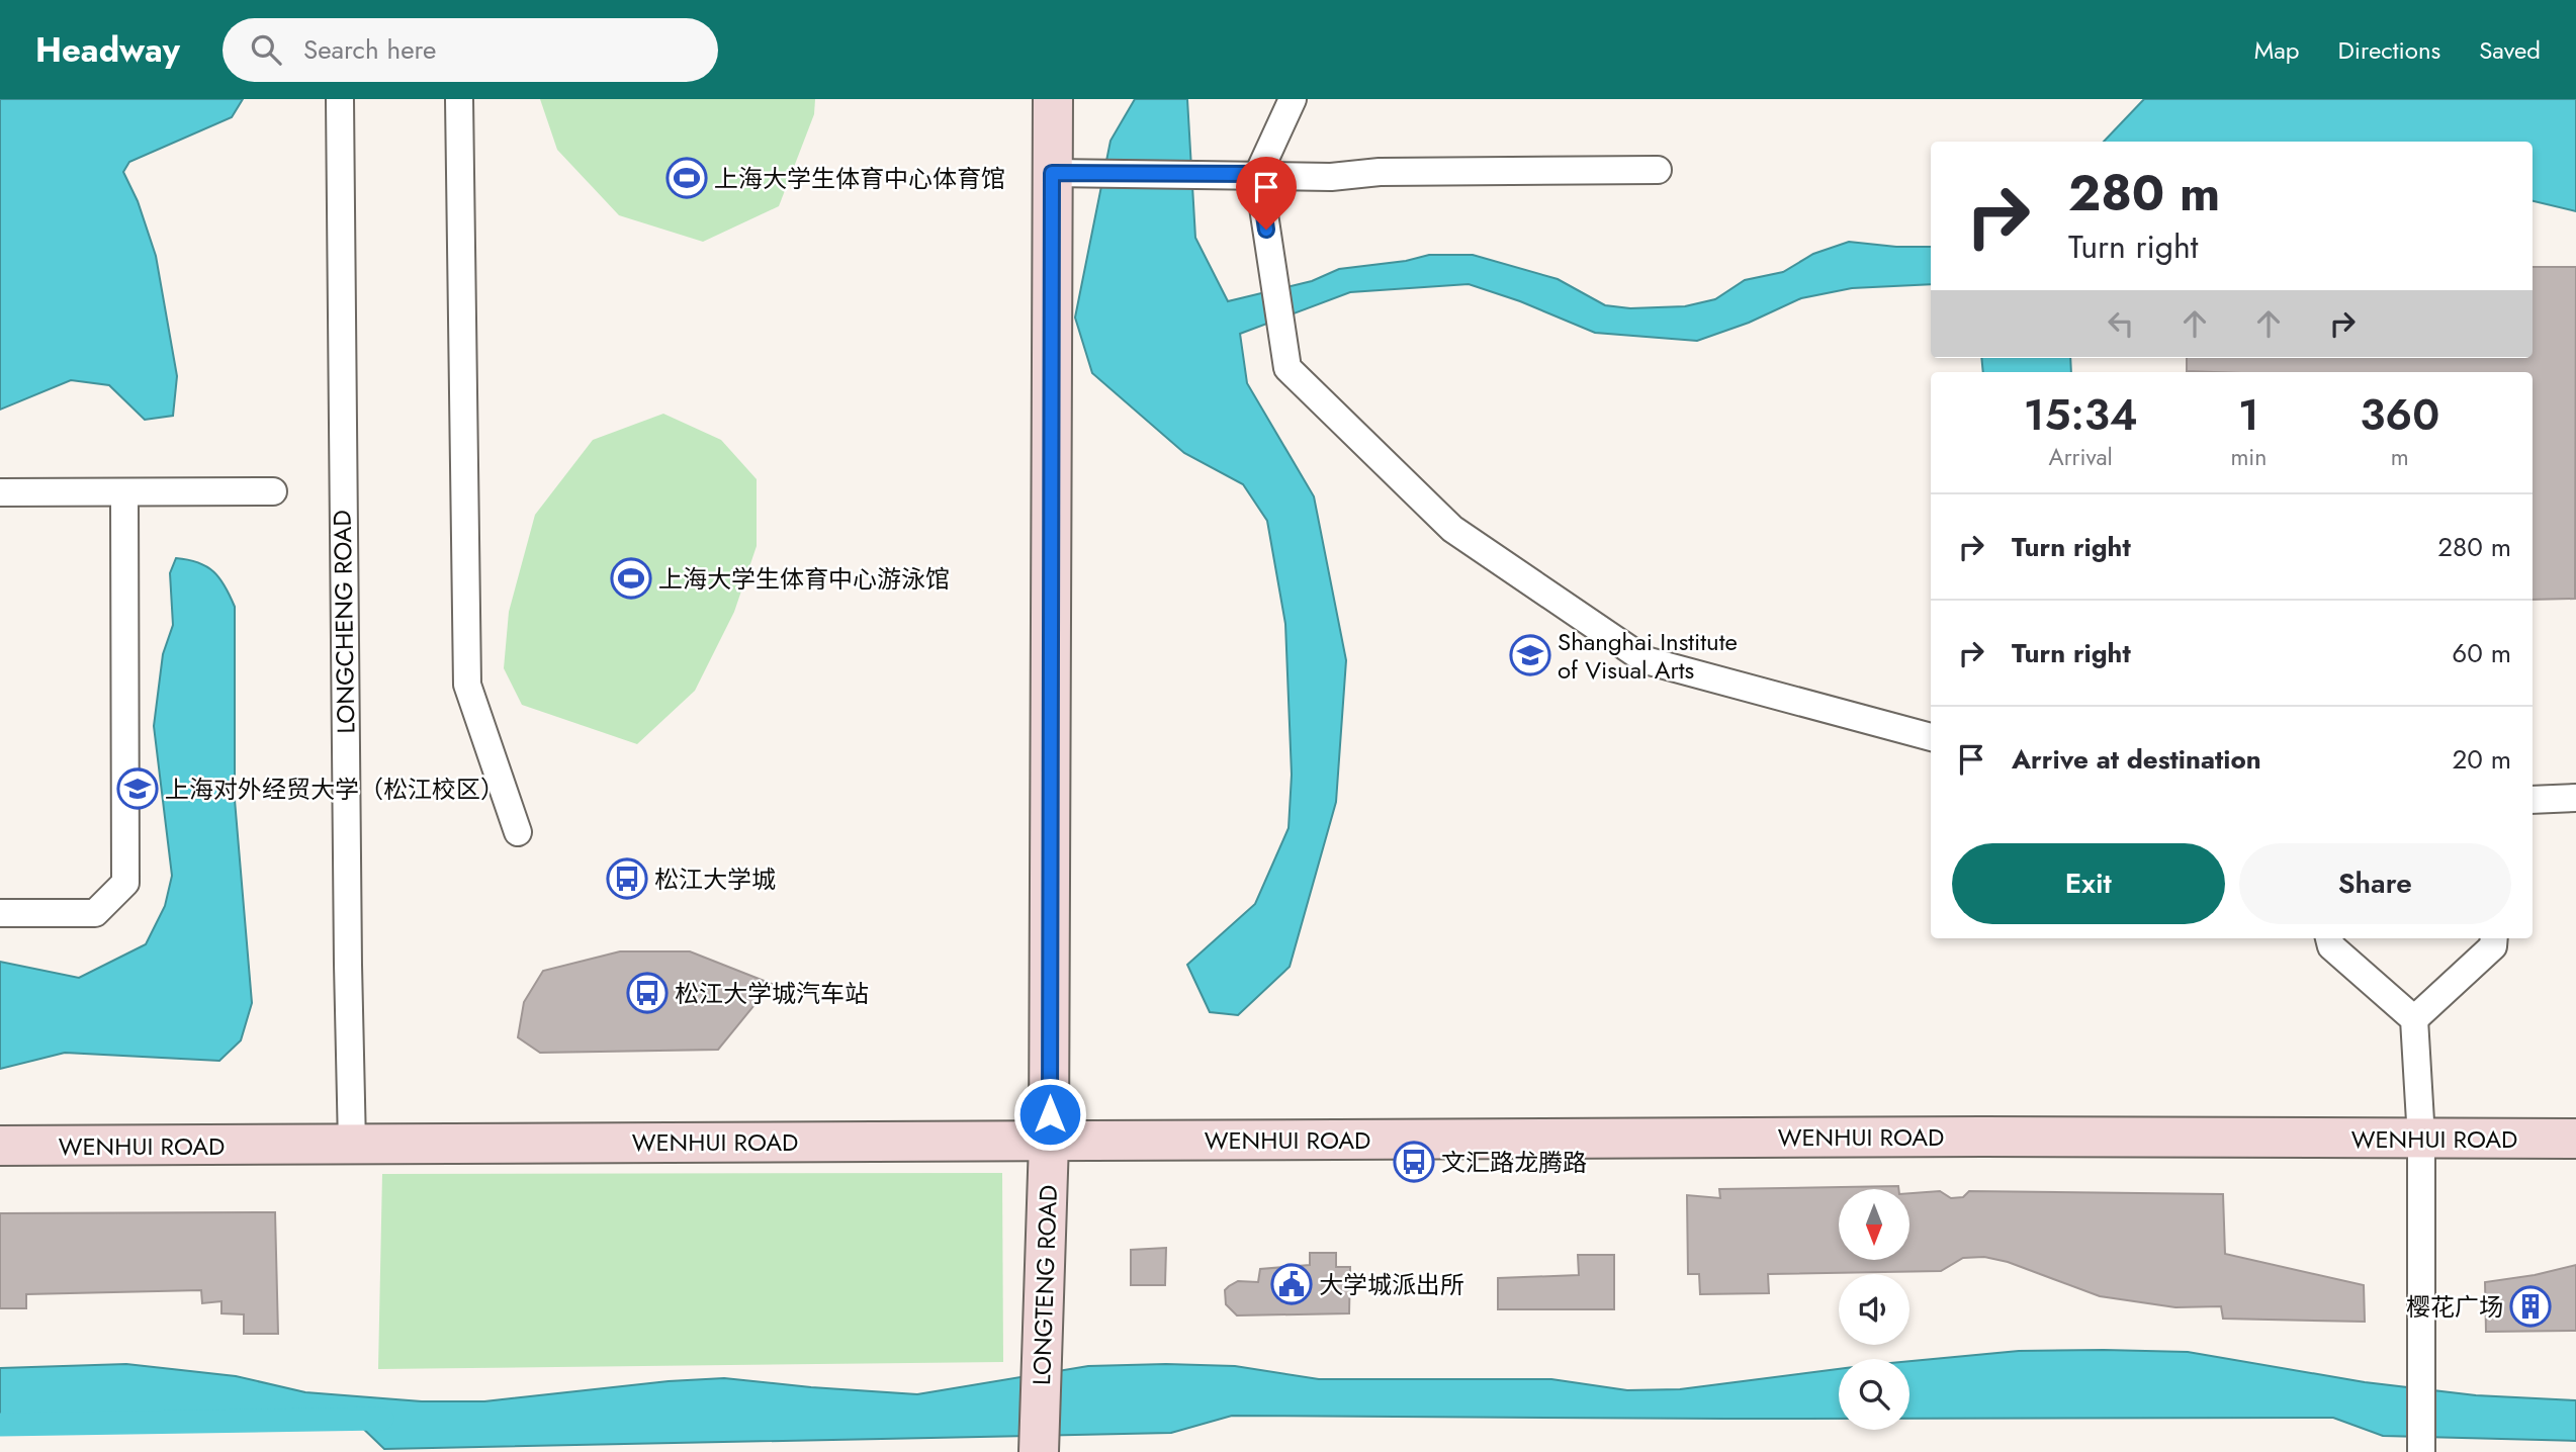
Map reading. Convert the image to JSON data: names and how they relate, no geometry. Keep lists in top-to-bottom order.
{
  "streets": {
    "main road": ["WENHUI ROAD", "LONGTENG ROAD"],
    "street": ["LONGCHENG ROAD"]
  },
  "crossings": [
    ["LONGCHENG ROAD", "WENHUI ROAD"],
    ["WENHUI ROAD", "LONGTENG ROAD"]
  ],
  "places": {
    "sports": ["上海大学生体育中心体育馆", "上海大学生体育中心游泳馆"],
    "school or university": ["Shanghai Institute of Visual Arts", "上海对外经贸大学（松江校区）"],
    "bus stop": ["松江大学城", "松江大学城汽车站", "文汇路龙腾路"],
    "public building": ["大学城派出所"],
    "building": ["樱花广场"]
  },
  "north": "bottom",
  "page": {
    "header": "Headway",
    "search": "Search here",
    "nav": ["Map", "Directions", "Saved"],
    "turn": ["280 m", "Turn right"],
    "eta": [
      "15:34",
      "Arrival",
      "1",
      "min",
      "360",
      "m"
    ],
    "list": [
      {
        "name": "Turn right",
        "value": "280 m"
      },
      {
        "name": "Turn right",
        "value": "60 m"
      },
      {
        "name": "Arrive at destination",
        "value": "20 m"
      }
    ],
    "buttons": ["Exit", "Share"]
  }
}
